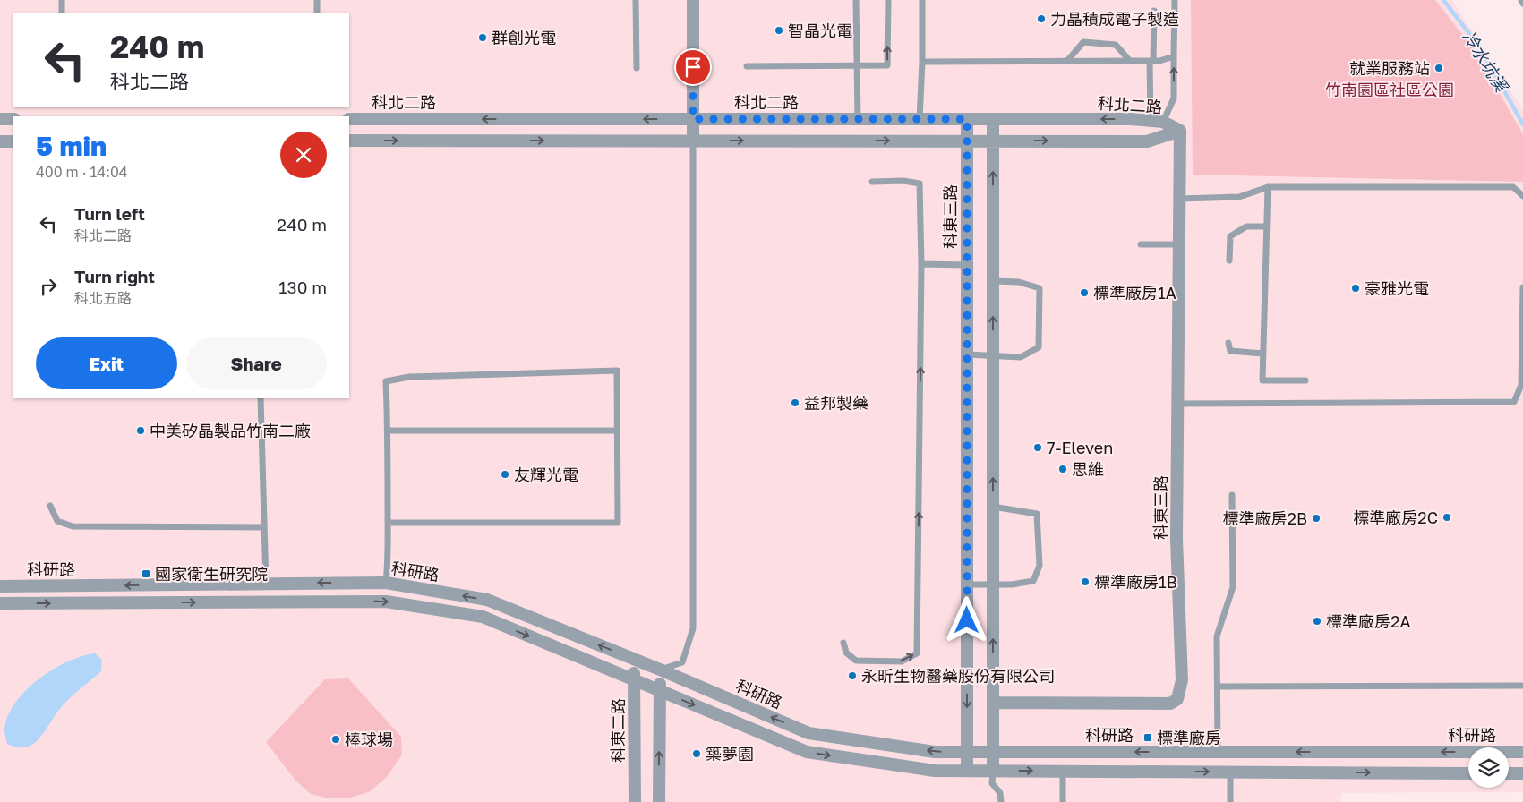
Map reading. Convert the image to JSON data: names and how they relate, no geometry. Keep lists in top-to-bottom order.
{
  "streets": {
    "street": [
      "科北二路",
      "科東三路",
      "科研路",
      "科東二路"
    ]
  },
  "crossings": [
    ["科北二路", "科東三路"],
    ["科東三路", "科研路"],
    ["科研路", "科東二路"]
  ],
  "water": ["冷水坑溪"],
  "parks": ["竹南園區社區公園"],
  "places": {
    "other": [
      "力晶積成電子製造",
      "智晶光電",
      "群創光電",
      "就業服務站",
      "豪雅光電",
      "標準廠房1A",
      "益邦製藥",
      "中美矽晶製品竹南二廠",
      "7-Eleven",
      "思維",
      "友輝光電",
      "標準廠房2C",
      "標準廠房2B",
      "標準廠房1B",
      "標準廠房2A",
      "永昕生物醫藥股份有限公司",
      "棒球場",
      "築夢園"
    ],
    "transit": ["國家衛生研究院", "標準廠房"]
  },
  "page": {
    "turn": ["240 m", "科北二路"],
    "heading": ["5 min", "400 m · 14:04"],
    "list": [
      {
        "name": "Turn left",
        "note": "科北二路",
        "value": "240 m"
      },
      {
        "name": "Turn right",
        "note": "科北五路",
        "value": "130 m"
      }
    ],
    "buttons": ["Exit", "Share"]
  }
}
